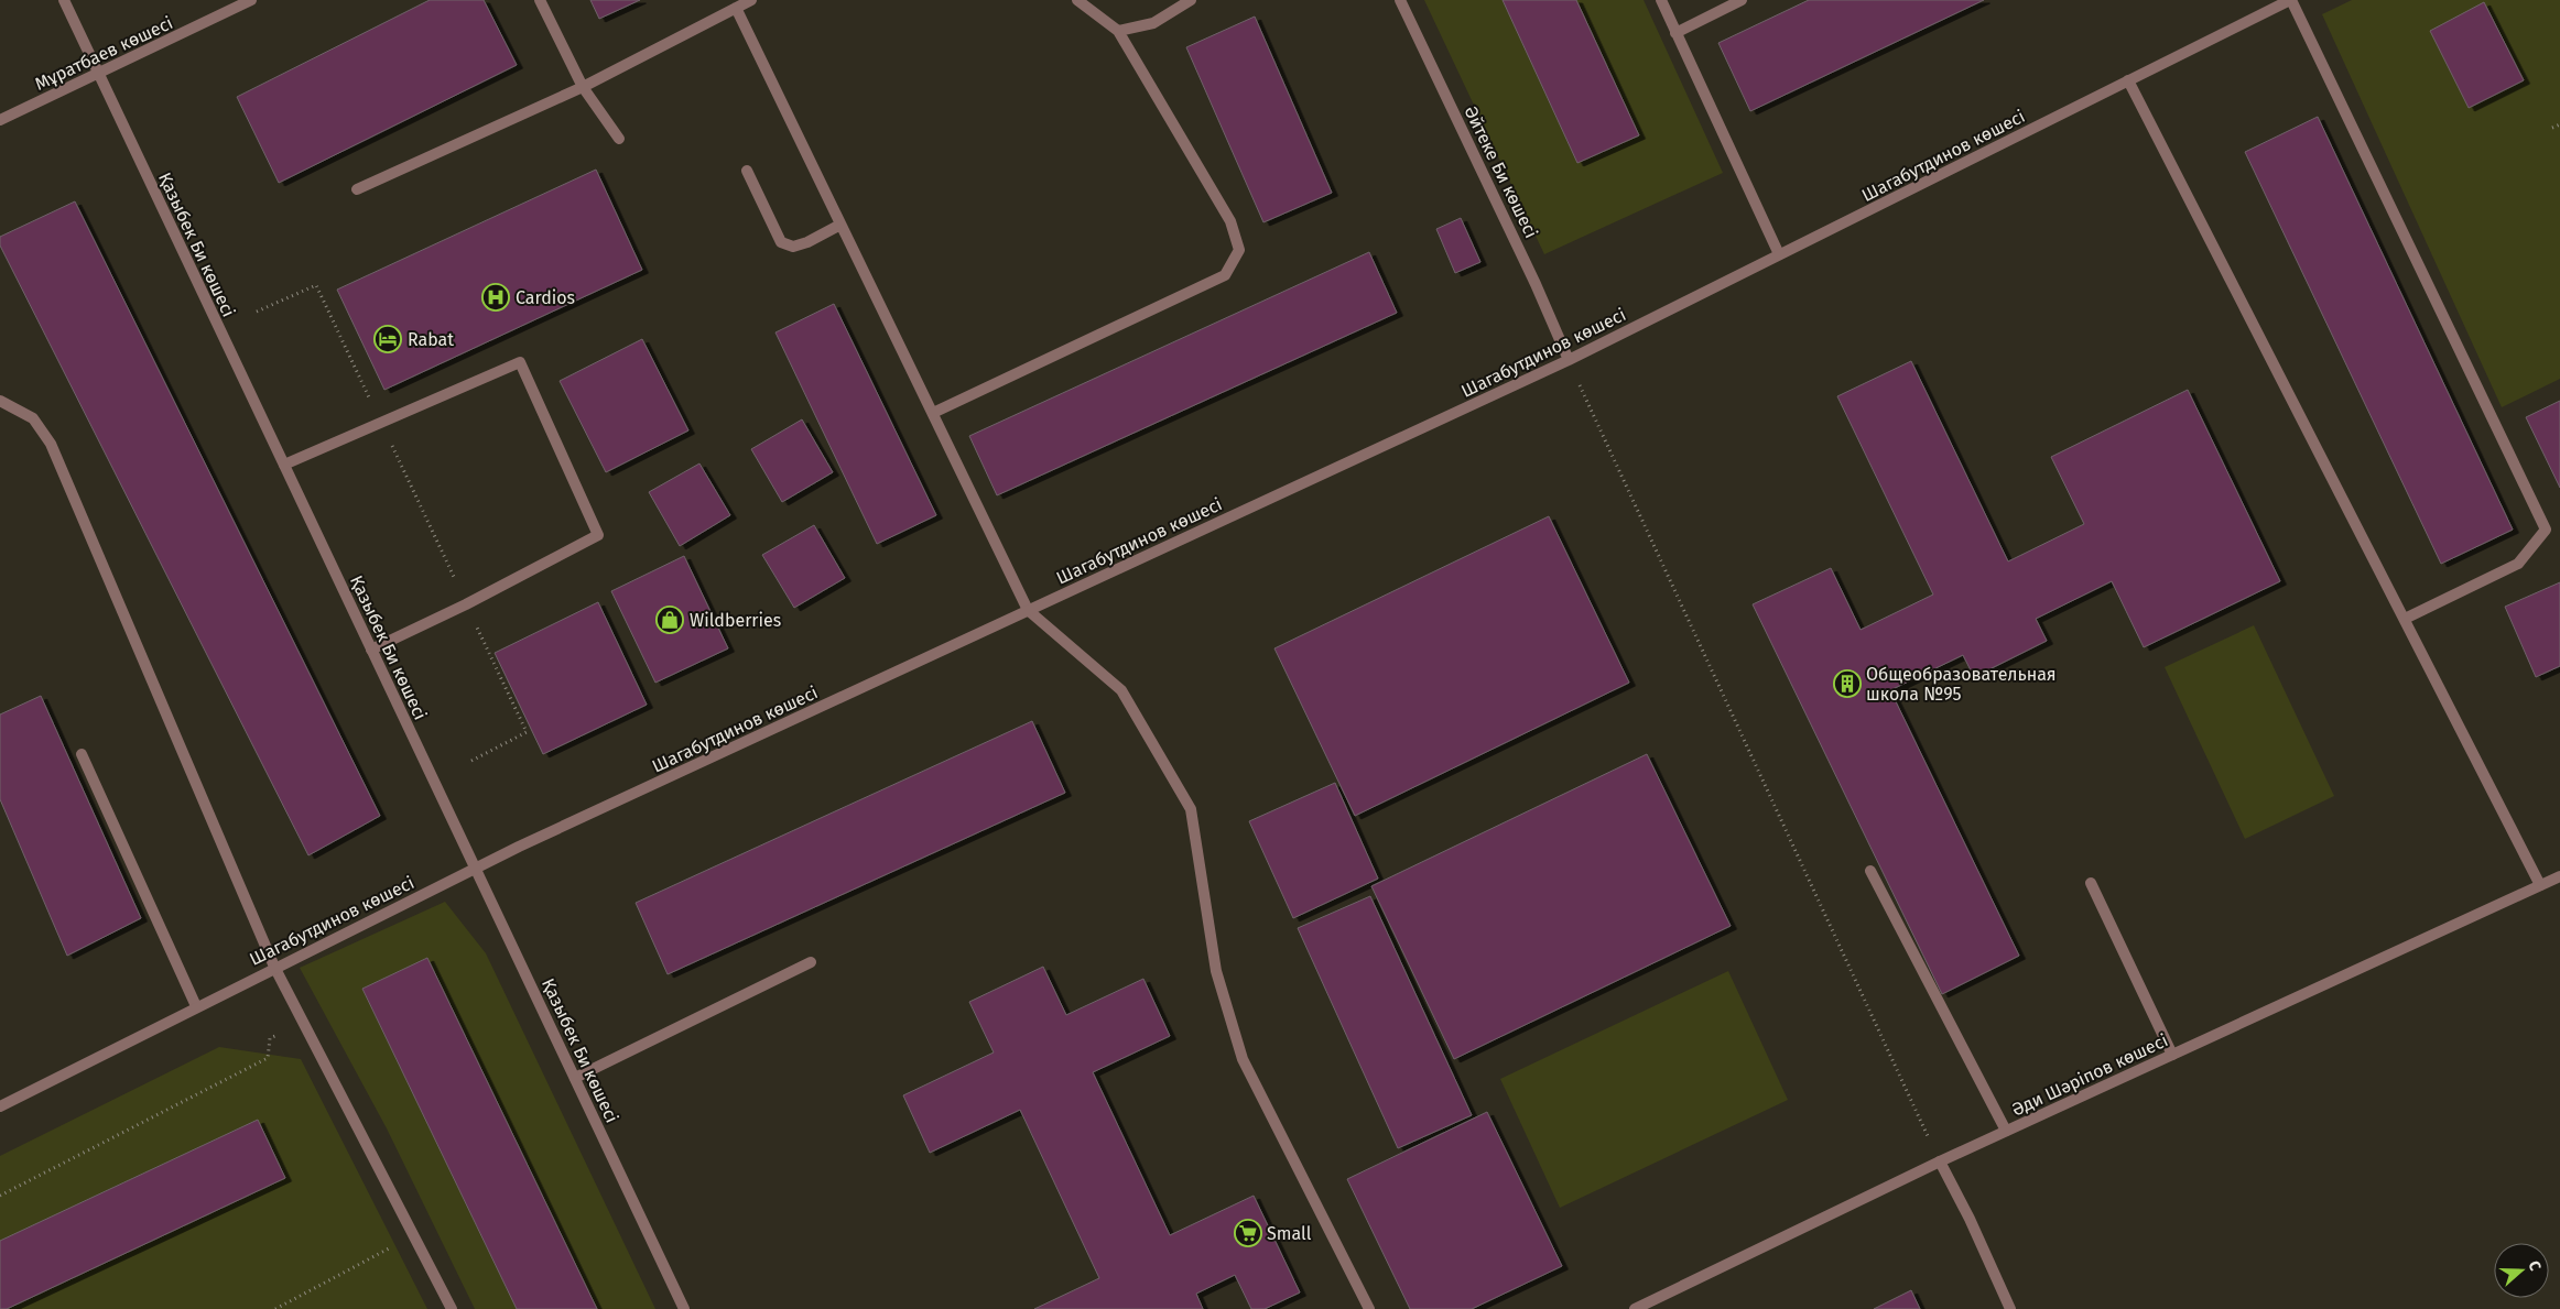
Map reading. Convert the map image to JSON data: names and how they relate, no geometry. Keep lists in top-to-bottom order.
{
  "streets": {
    "street": [
      "Мұратбаев көшесі",
      "Шагабутдинов көшесі",
      "Әйтеке Би көшесі",
      "Қазыбек Би көшесі",
      "Әди Шәріпов көшесі"
    ]
  },
  "crossings": [
    ["Мұратбаев көшесі", "Қазыбек Би көшесі"],
    ["Шагабутдинов көшесі", "Әйтеке Би көшесі"],
    ["Шагабутдинов көшесі", "Қазыбек Би көшесі"]
  ],
  "places": {
    "hospital": ["Cardios"],
    "hotel": ["Rabat"],
    "shop": ["Wildberries"],
    "building": ["Общеобразовательная школа №95"],
    "supermarket": ["Small"]
  },
  "north": "right"
}
